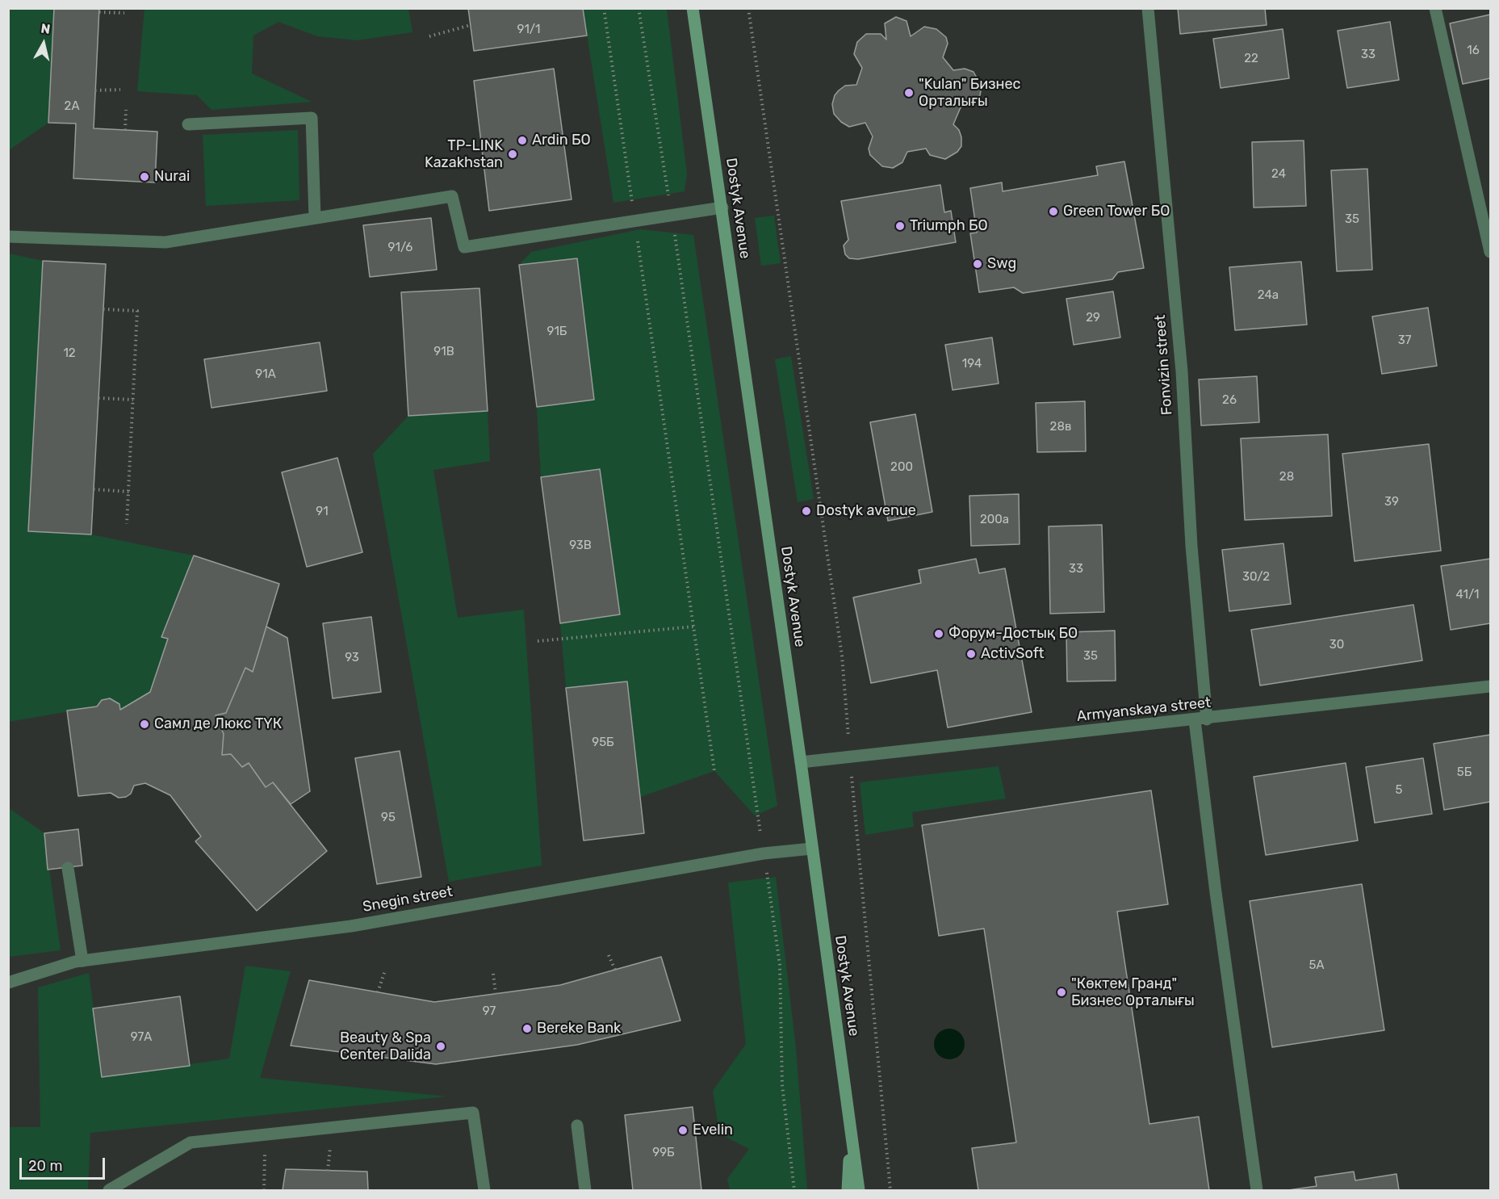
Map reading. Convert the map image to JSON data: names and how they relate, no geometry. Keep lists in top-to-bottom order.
{
  "streets": {
    "main road": ["Dostyk Avenue"],
    "street": ["Fonvizin street", "Armyanskaya street", "Snegin street"]
  },
  "crossings": [
    ["Dostyk Avenue", "Armyanskaya street"],
    ["Dostyk Avenue", "Snegin street"],
    ["Fonvizin street", "Armyanskaya street"]
  ],
  "places": [
    "\"Kulan\" Бизнес Орталығы",
    "Ardin БО",
    "TP-LINK Kazakhstan",
    "Nurai",
    "Green Tower БО",
    "Triumph БО",
    "Swg",
    "Dostyk avenue",
    "Форум-Достық БО",
    "ActivSoft",
    "Самл де Люкс ТҮК",
    "\"Көктем Гранд\" Бизнес Орталығы",
    "Bereke Bank",
    "Beauty & Spa Center Dalida",
    "Evelin"
  ],
  "house_numbers": [
    "91/1",
    "16",
    "33",
    "22",
    "2А",
    "24",
    "35",
    "91/6",
    "24а",
    "29",
    "91Б",
    "37",
    "91В",
    "12",
    "194",
    "91А",
    "26",
    "28в",
    "200",
    "28",
    "39",
    "91",
    "200а",
    "93В",
    "33",
    "30/2",
    "41/1",
    "30",
    "35",
    "93",
    "95Б",
    "5Б",
    "5",
    "95",
    "5А",
    "97",
    "97А",
    "99Б"
  ],
  "scale_bar": "20 m",
  "north": "top"
}
